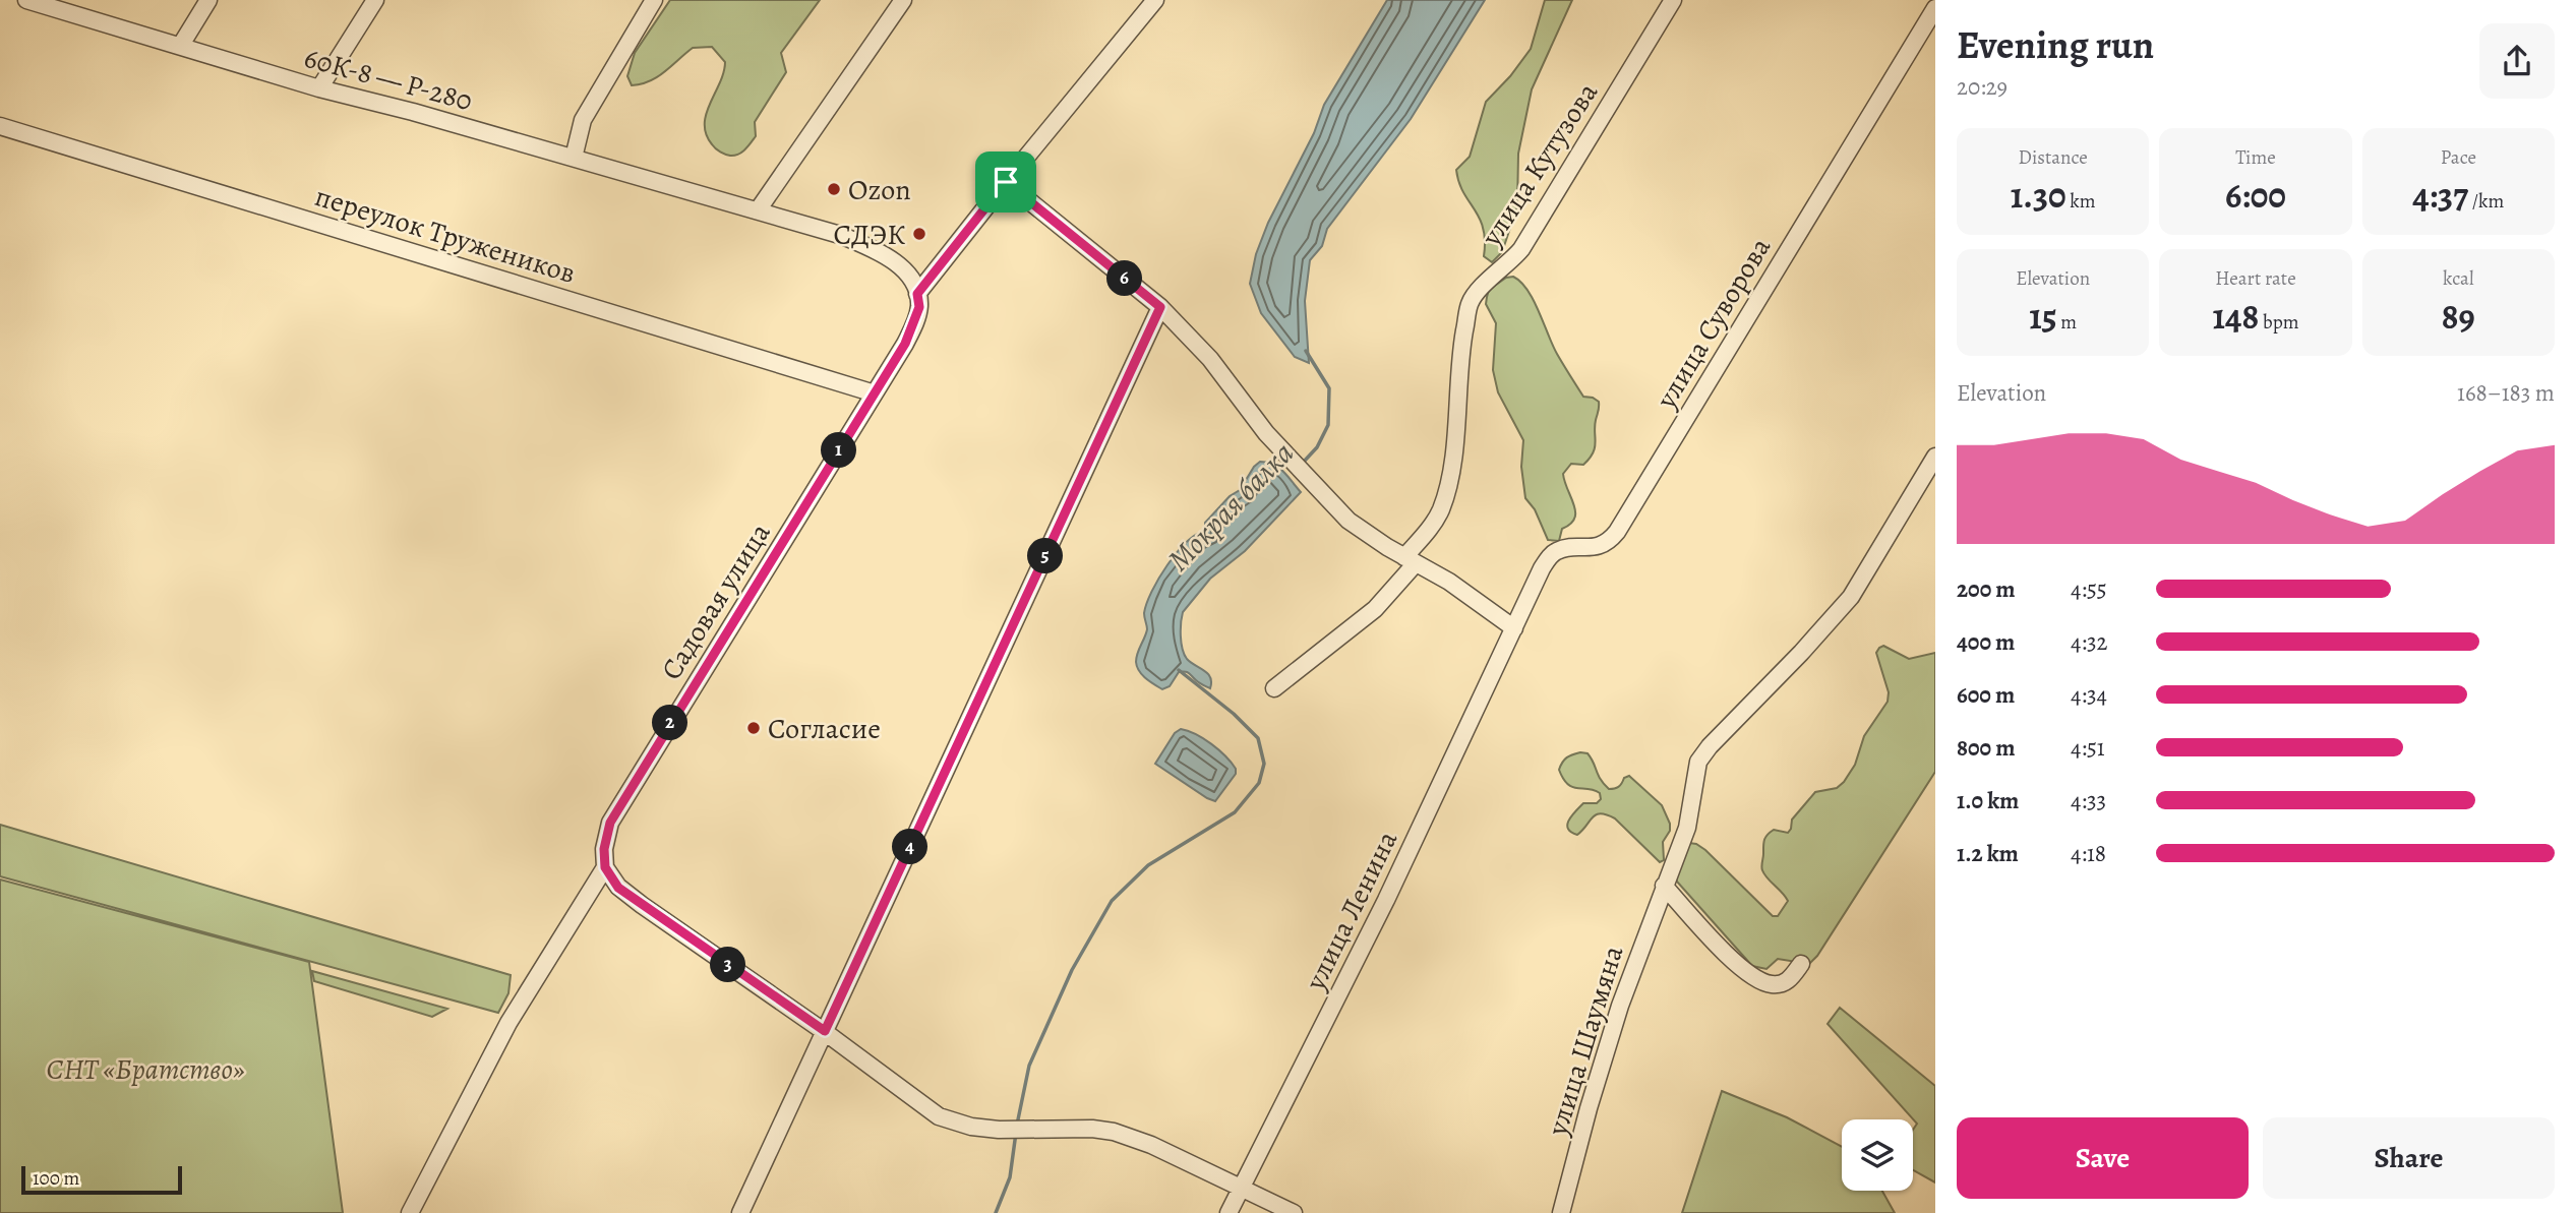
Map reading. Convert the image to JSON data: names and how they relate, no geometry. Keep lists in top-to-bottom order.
{
  "streets": {
    "street": [
      "60К-8 — Р-280",
      "улица Кутузова",
      "переулок Тружеников",
      "улица Суворова",
      "Садовая улица",
      "улица Ленина",
      "улица Шаумяна"
    ]
  },
  "crossings": [
    ["60К-8 — Р-280", "Садовая улица"],
    ["переулок Тружеников", "Садовая улица"],
    ["улица Суворова", "улица Ленина"]
  ],
  "water": ["Мокрая балка"],
  "parks": ["СНТ «Братство»"],
  "places": ["Ozon", "СДЭК", "Согласие"],
  "scale_bar": "100 m",
  "page": {
    "heading": ["Evening run", "20:29"],
    "stats": [
      ["Distance", "1.30 km"],
      ["Time", "6:00"],
      ["Pace", "4:37 /km"],
      ["Elevation", "15 m"],
      ["Heart rate", "148 bpm"],
      ["kcal", "89"]
    ],
    "pins": [
      "6",
      "1",
      "5",
      "2",
      "4",
      "3"
    ],
    "chart": ["Elevation", "168–183 m"],
    "list": [
      {
        "name": "200 m",
        "note": "4:55"
      },
      {
        "name": "400 m",
        "note": "4:32"
      },
      {
        "name": "600 m",
        "note": "4:34"
      },
      {
        "name": "800 m",
        "note": "4:51"
      },
      {
        "name": "1.0 km",
        "note": "4:33"
      },
      {
        "name": "1.2 km",
        "note": "4:18"
      }
    ],
    "buttons": ["Save", "Share"],
    "scale": "100 m"
  }
}
